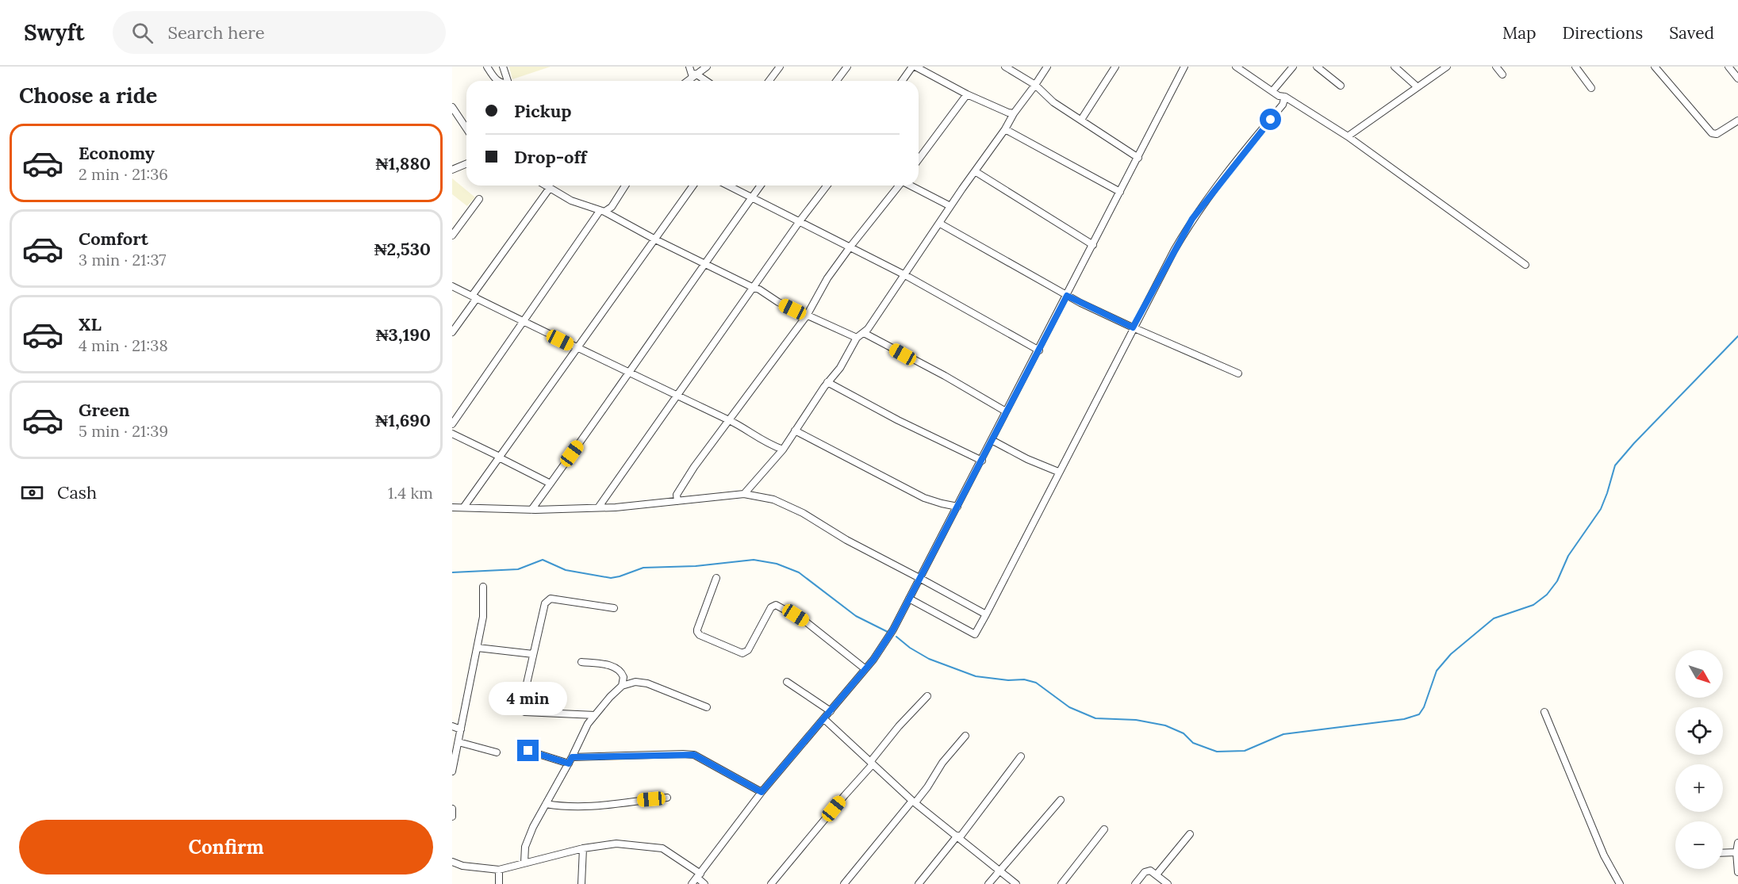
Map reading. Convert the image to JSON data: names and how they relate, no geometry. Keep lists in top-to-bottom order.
{
  "north": "bottom right",
  "page": {
    "header": "Swyft",
    "search": "Search here",
    "nav": ["Map", "Directions", "Saved"],
    "heading": "Choose a ride",
    "banner": ["Pickup", "Drop-off"],
    "list": [
      {
        "name": "Economy",
        "note": "2 min · 21:36",
        "value": "₦1,880"
      },
      {
        "name": "Comfort",
        "note": "3 min · 21:37",
        "value": "₦2,530"
      },
      {
        "name": "XL",
        "note": "4 min · 21:38",
        "value": "₦3,190"
      },
      {
        "name": "Green",
        "note": "5 min · 21:39",
        "value": "₦1,690"
      }
    ],
    "pay": ["Cash", "1.4 km"],
    "map_buttons": ["+", "−"],
    "bubble": "4 min",
    "buttons": "Confirm"
  }
}
